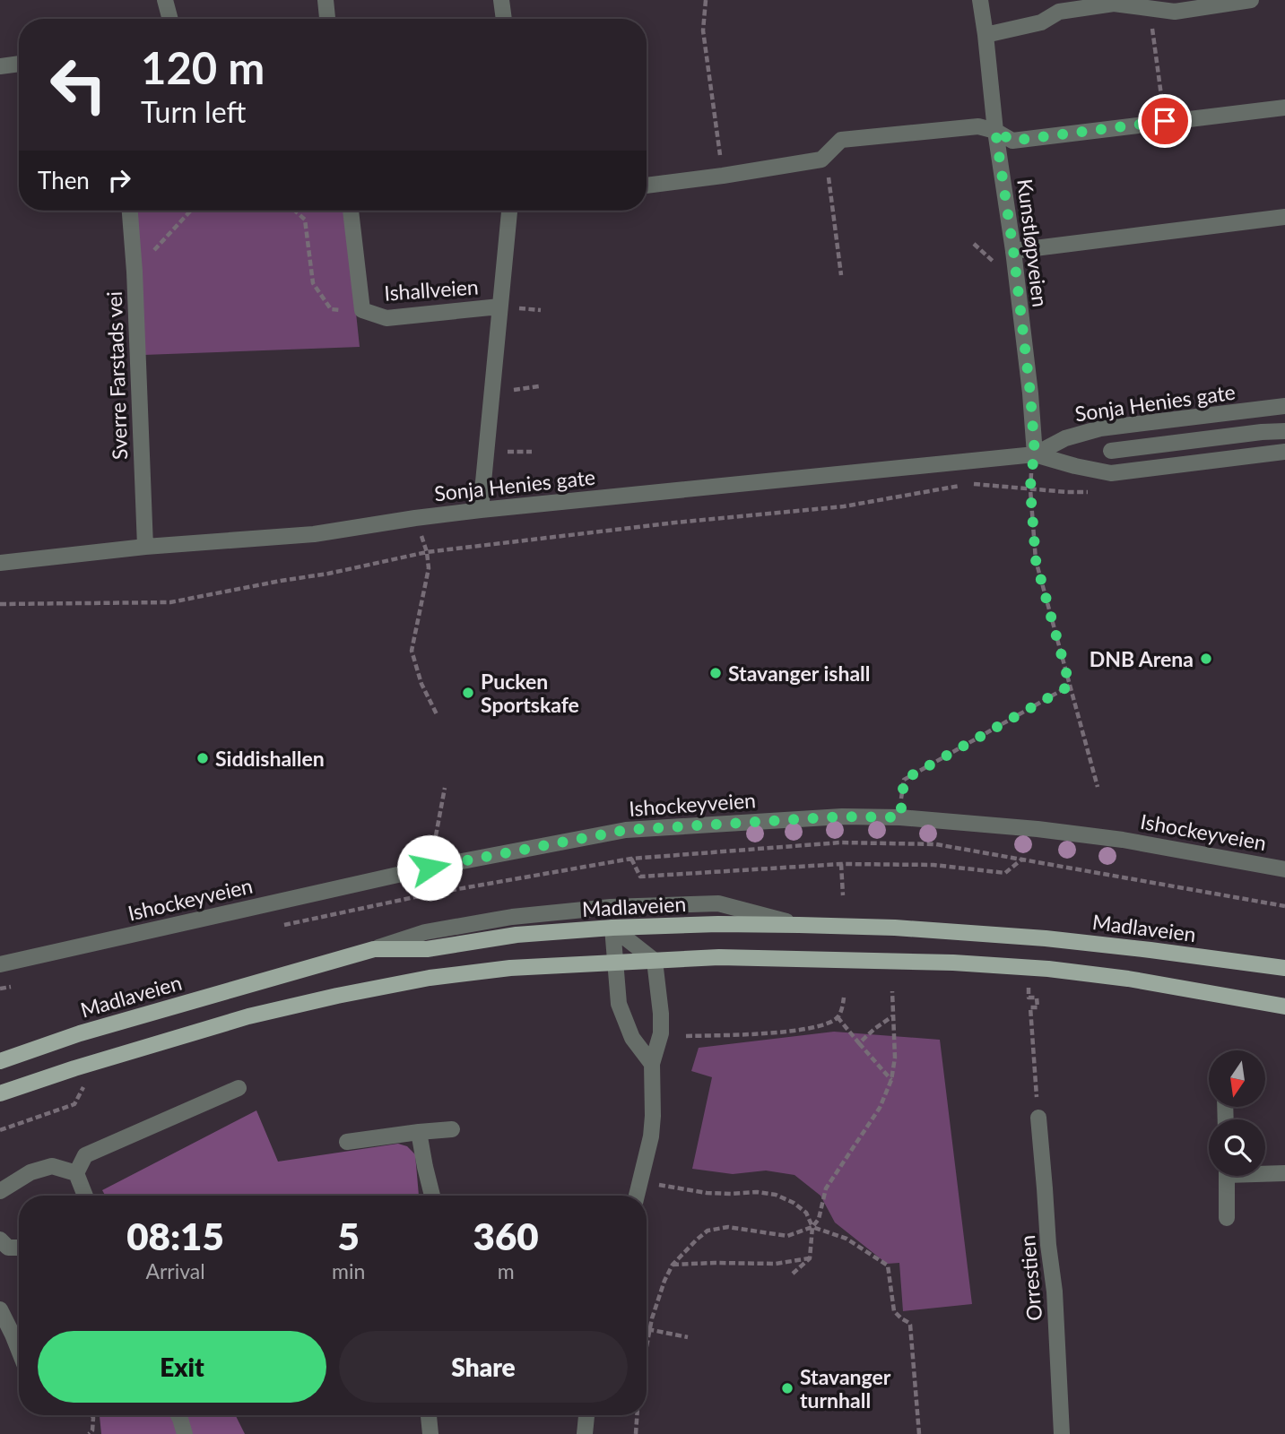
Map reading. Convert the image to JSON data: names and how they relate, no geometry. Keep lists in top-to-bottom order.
{
  "streets": {
    "main road": ["Madlaveien"],
    "street": [
      "Kunstløpveien",
      "Ishallveien",
      "Sverre Farstads vei",
      "Sonja Henies gate",
      "Ishockeyveien",
      "Orrestien"
    ]
  },
  "crossings": [
    ["Kunstløpveien", "Sonja Henies gate"],
    ["Ishallveien", "Sonja Henies gate"],
    ["Sverre Farstads vei", "Sonja Henies gate"]
  ],
  "places": [
    "DNB Arena",
    "Stavanger ishall",
    "Pucken Sportskafe",
    "Siddishallen",
    "Stavanger turnhall"
  ],
  "north": "bottom",
  "page": {
    "turn": ["120 m", "Turn left"],
    "then": "Then",
    "eta": [
      "08:15",
      "Arrival",
      "5",
      "min",
      "360",
      "m"
    ],
    "buttons": ["Exit", "Share"]
  }
}
